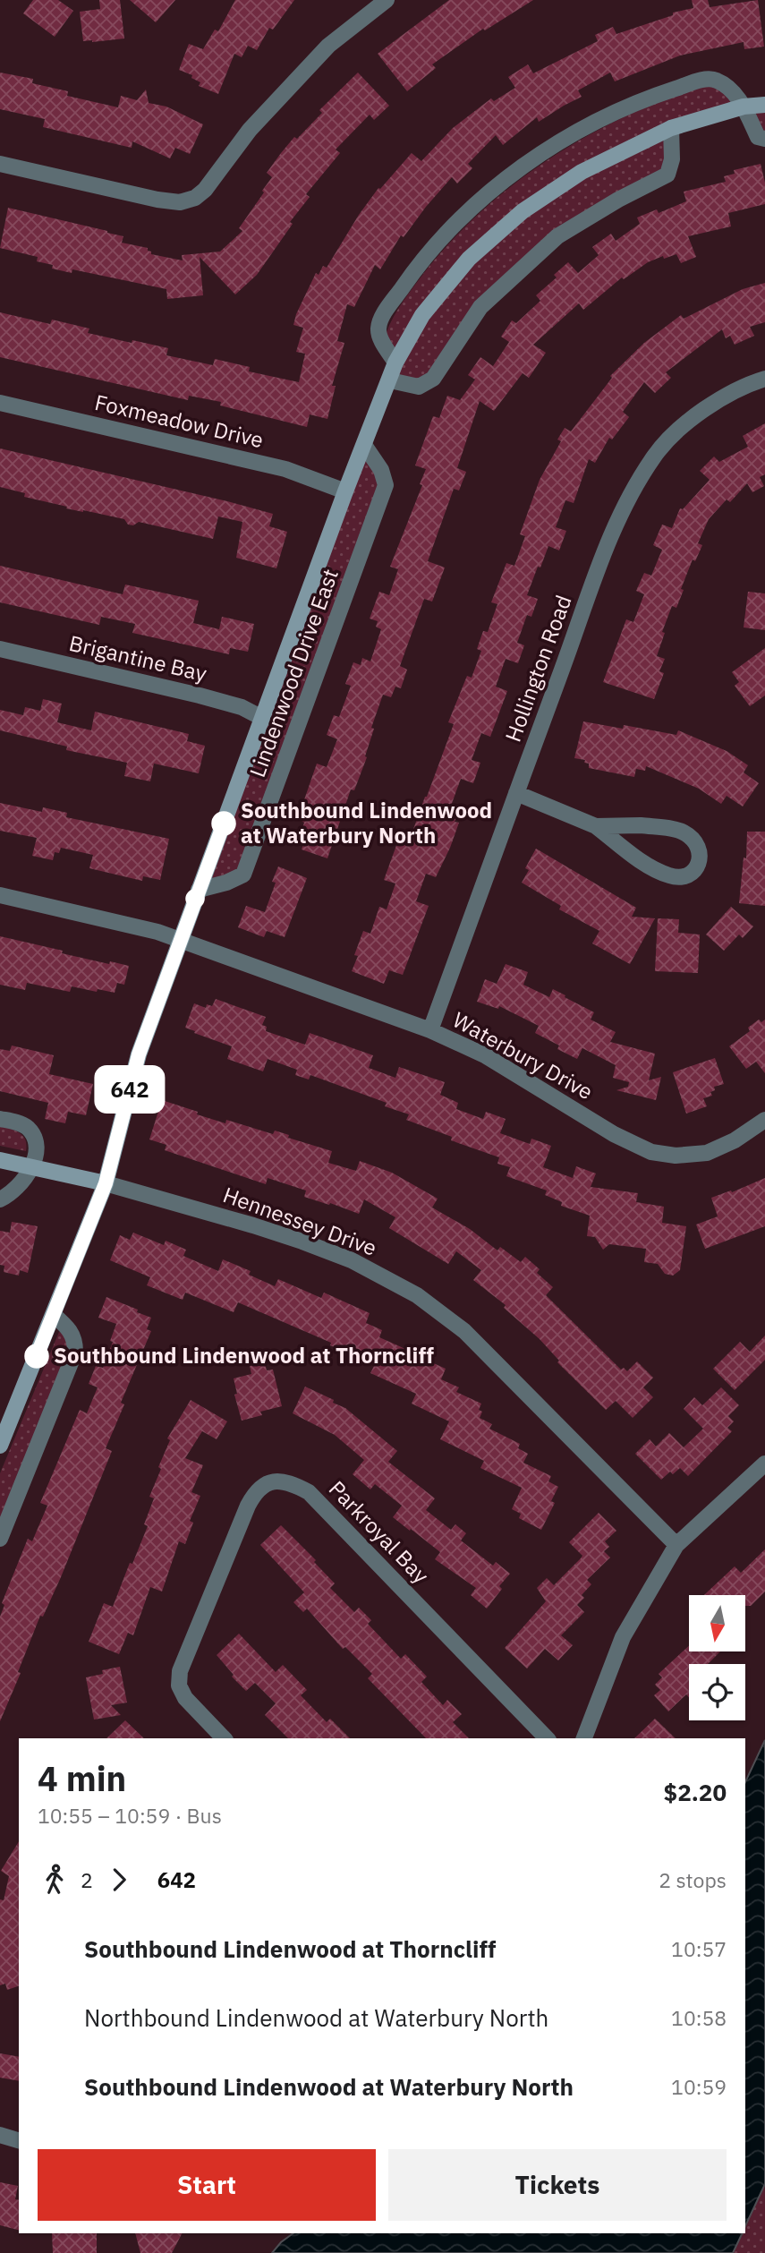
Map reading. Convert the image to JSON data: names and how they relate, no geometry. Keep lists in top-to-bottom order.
{
  "streets": {
    "street": [
      "Foxmeadow Drive",
      "Brigantine Bay",
      "Hollington Road",
      "Lindenwood Drive East",
      "Waterbury Drive",
      "Hennessey Drive",
      "Parkroyal Bay"
    ]
  },
  "crossings": [
    ["Foxmeadow Drive", "Lindenwood Drive East"],
    ["Brigantine Bay", "Lindenwood Drive East"],
    ["Hollington Road", "Waterbury Drive"],
    ["Lindenwood Drive East", "Waterbury Drive"],
    ["Lindenwood Drive East", "Hennessey Drive"]
  ],
  "places": ["Southbound Lindenwood at Waterbury North", "Southbound Lindenwood at Thorncliff"],
  "lines": ["bus line 642"],
  "north": "bottom",
  "page": {
    "on_map": "642",
    "heading": ["4 min", "10:55 – 10:59 · Bus", "$2.20"],
    "legs": ["2", "642", "2 stops"],
    "list": [
      {
        "name": "Southbound Lindenwood at Thorncliff",
        "value": "10:57"
      },
      {
        "name": "Northbound Lindenwood at Waterbury North",
        "value": "10:58"
      },
      {
        "name": "Southbound Lindenwood at Waterbury North",
        "value": "10:59"
      }
    ],
    "buttons": ["Start", "Tickets"]
  }
}
